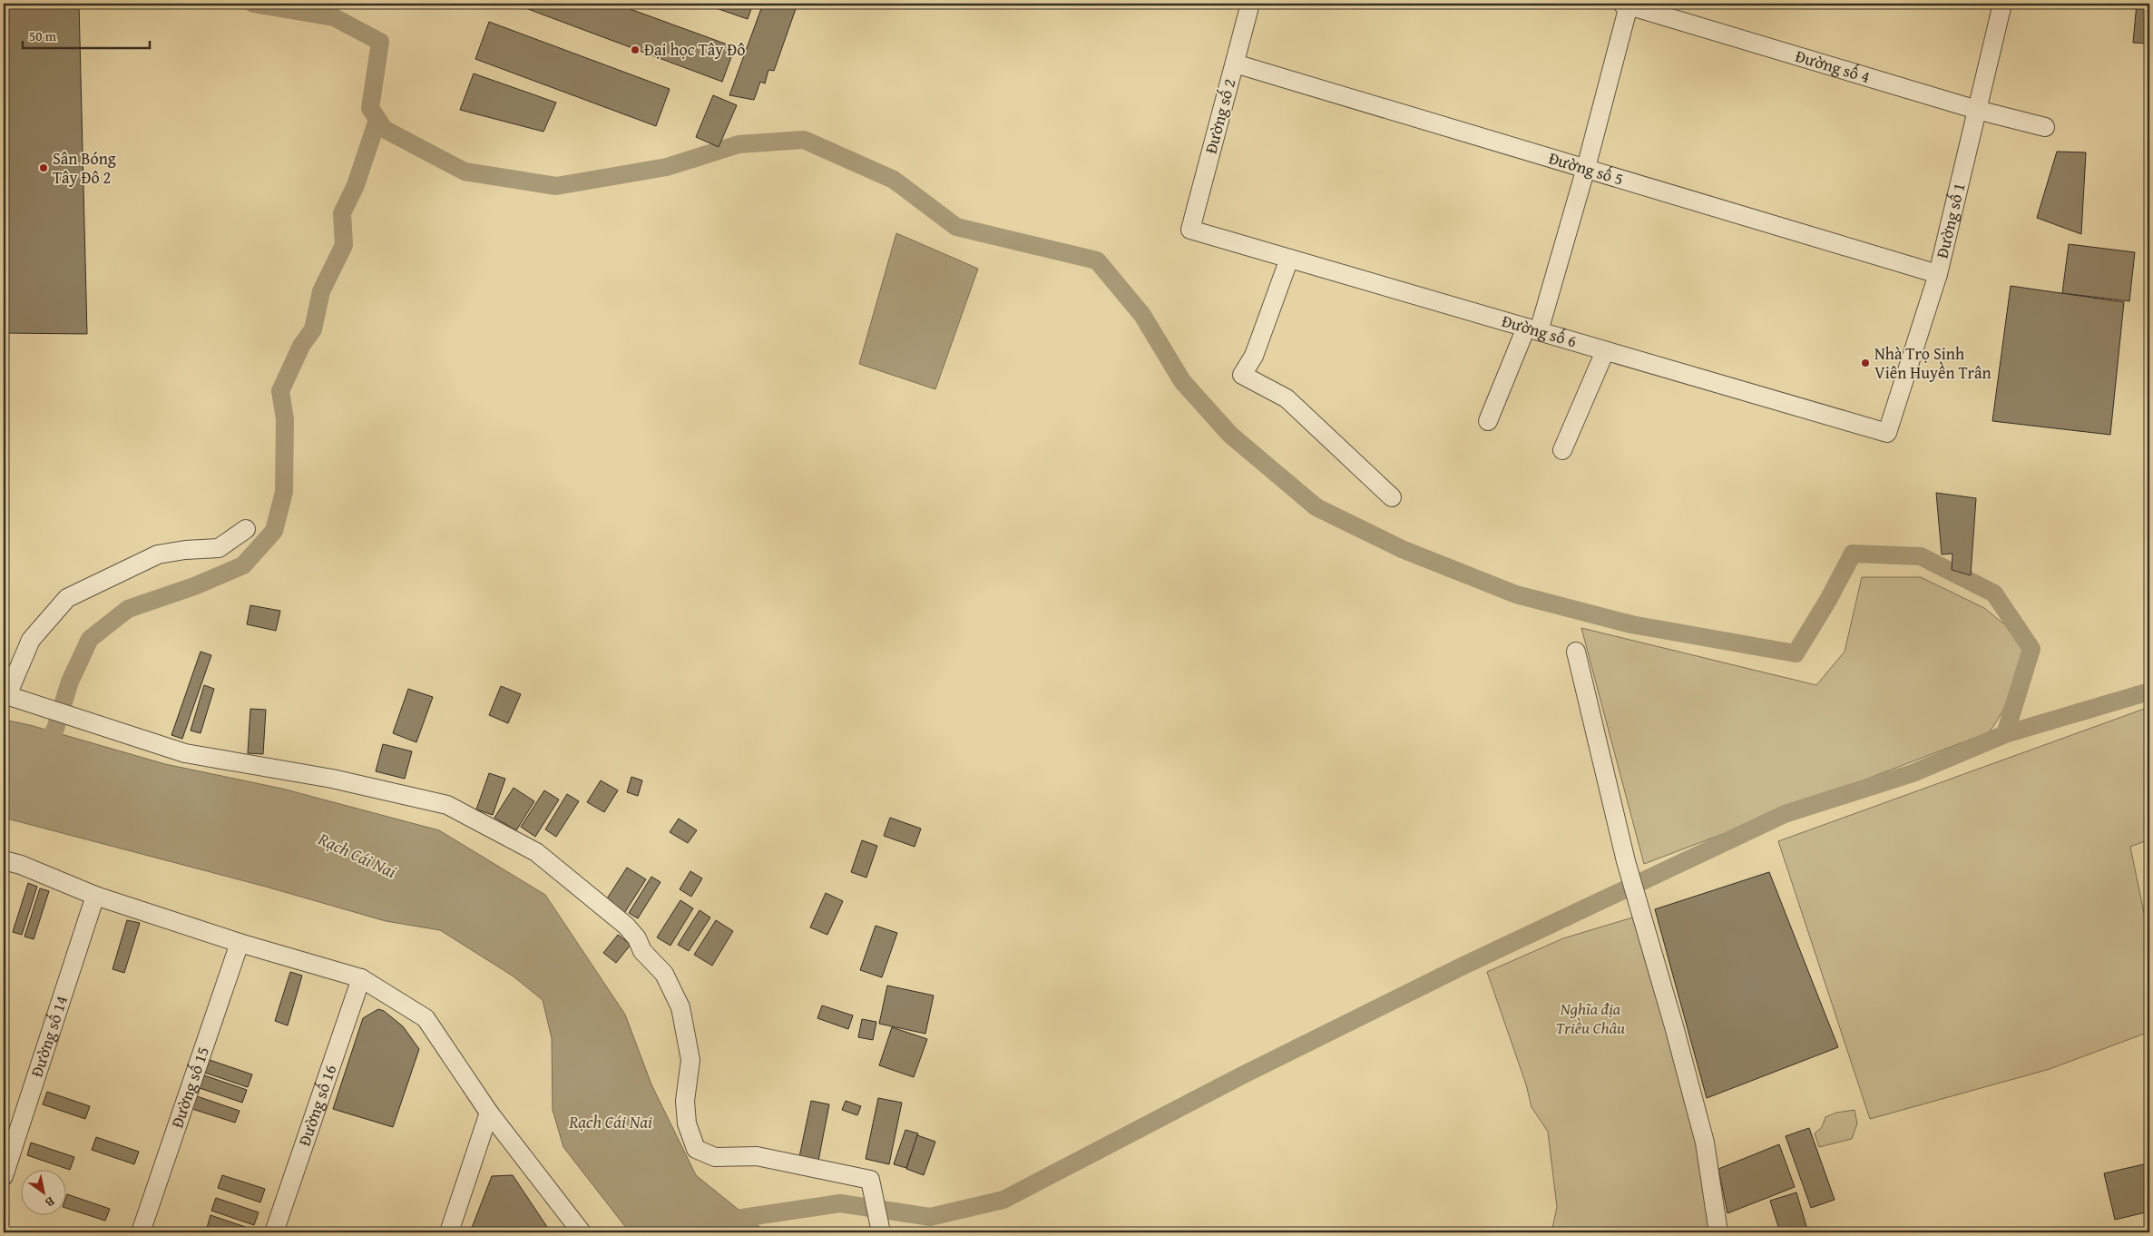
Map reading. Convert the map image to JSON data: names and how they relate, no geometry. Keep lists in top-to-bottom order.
{
  "streets": {
    "street": [
      "Đường số 4",
      "Đường số 2",
      "Đường số 5",
      "Đường số 1",
      "Đường số 6",
      "Đường số 14",
      "Đường số 15",
      "Đường số 16"
    ]
  },
  "crossings": [
    ["Đường số 4", "Đường số 1"],
    ["Đường số 2", "Đường số 5"],
    ["Đường số 2", "Đường số 6"],
    ["Đường số 5", "Đường số 1"],
    ["Đường số 1", "Đường số 6"]
  ],
  "water": ["Rạch Cái Nai"],
  "parks": ["Nghĩa địa Triều Châu"],
  "places": ["Đại học Tây Đô", "Sân Bóng Tây Đô 2", "Nhà Trọ Sinh Viên Huyền Trân"],
  "scale_bar": "50 m",
  "north": "bottom right"
}
